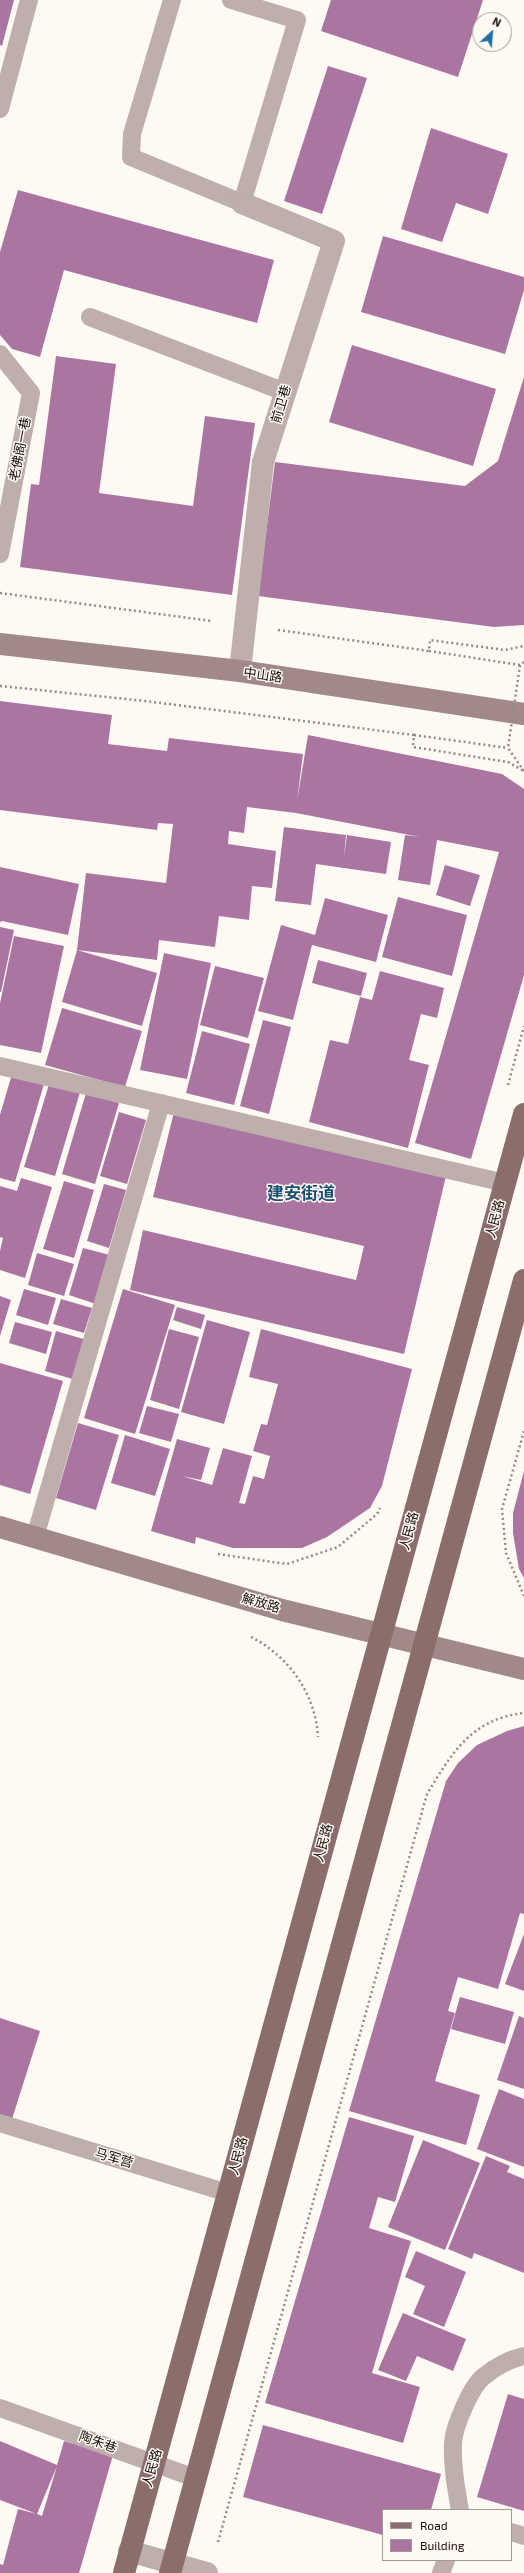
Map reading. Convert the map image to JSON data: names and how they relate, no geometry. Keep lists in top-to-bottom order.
{
  "streets": {
    "main road": ["人民路"],
    "street": ["前卫巷", "中山路", "解放路"],
    "lane": ["老佛阁一巷", "马军营", "陶朱巷"]
  },
  "crossings": [
    ["前卫巷", "中山路"],
    ["人民路", "解放路"],
    ["人民路", "马军营"],
    ["人民路", "陶朱巷"]
  ],
  "districts": ["建安街道"],
  "legend": ["Road", "Building"],
  "north": "top right"
}
